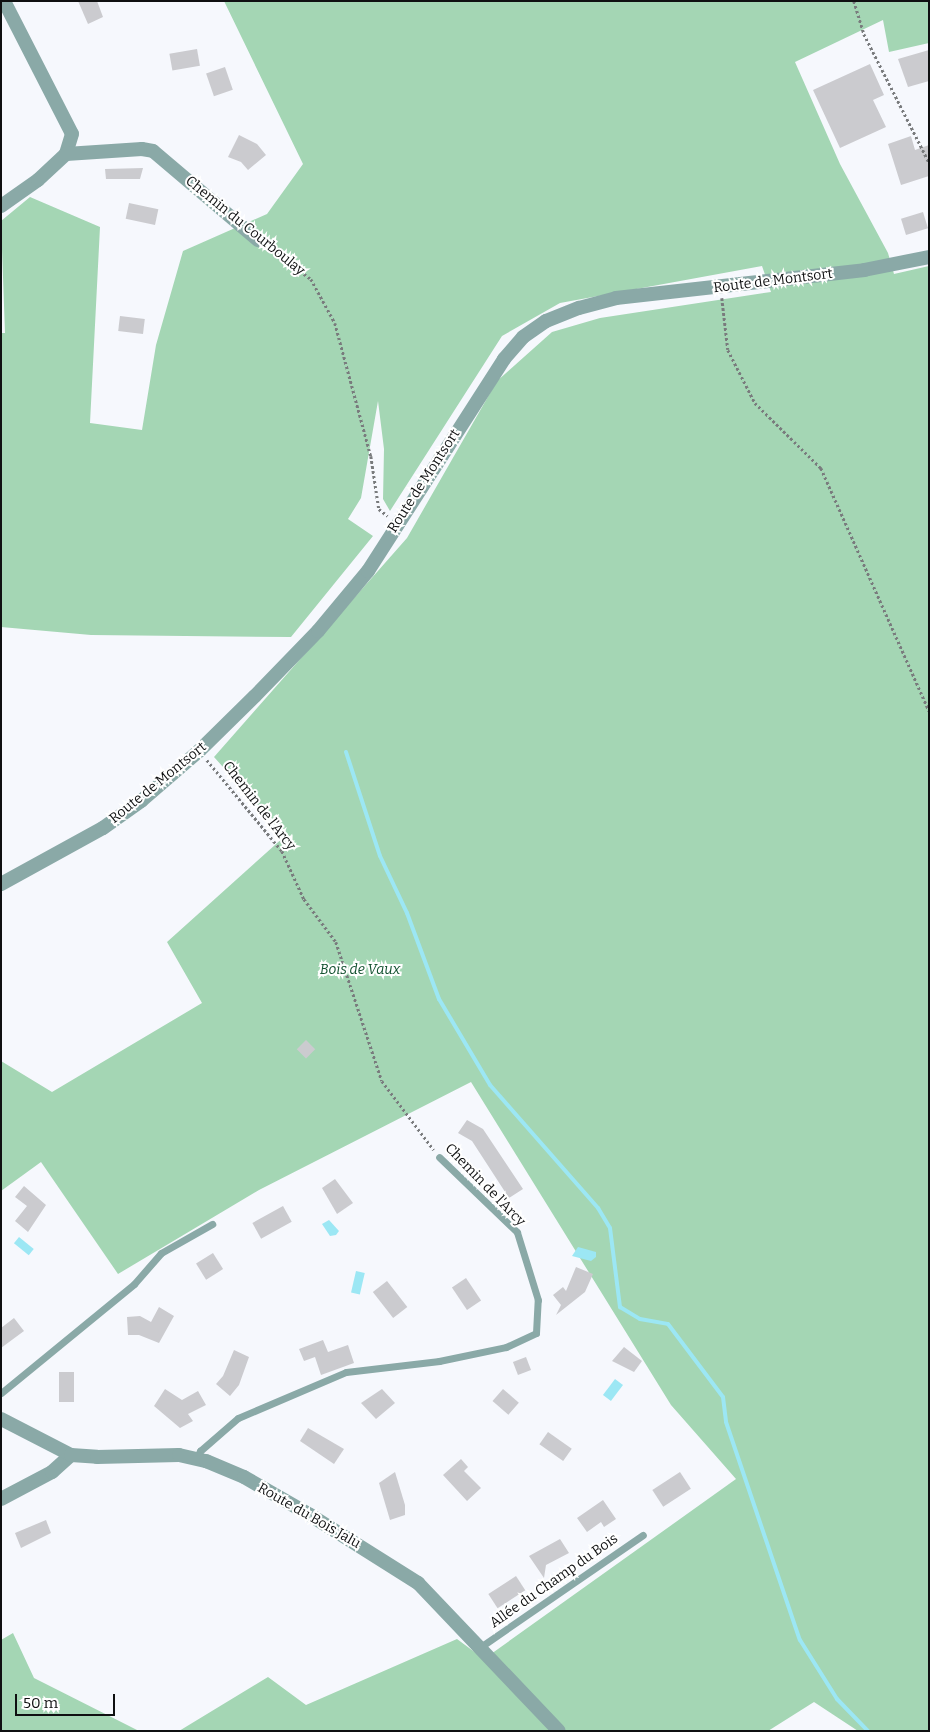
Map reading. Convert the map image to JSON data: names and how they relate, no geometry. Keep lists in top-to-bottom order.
{
  "streets": {
    "street": ["Chemin du Courboulay", "Route de Montsort", "Route du Bois Jalu"],
    "lane": ["Chemin de l'Arcy", "Allée du Champ du Bois"]
  },
  "crossings": [
    ["Chemin du Courboulay", "Route de Montsort"],
    ["Route de Montsort", "Chemin de l'Arcy"],
    ["Chemin de l'Arcy", "Route du Bois Jalu"],
    ["Route du Bois Jalu", "Allée du Champ du Bois"]
  ],
  "parks": ["Bois de Vaux"],
  "scale_bar": "50 m"
}
